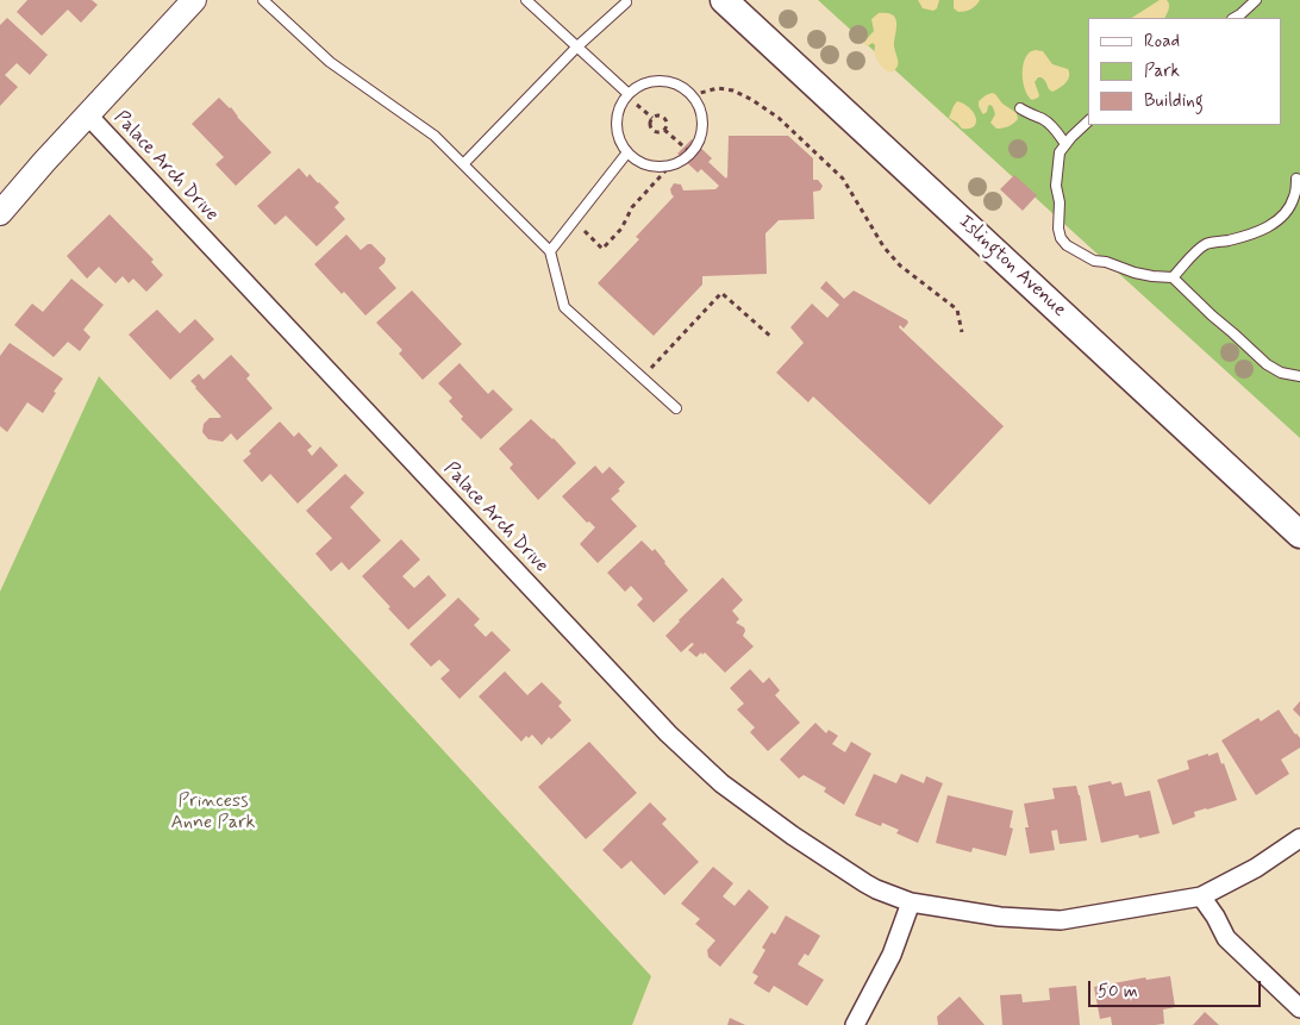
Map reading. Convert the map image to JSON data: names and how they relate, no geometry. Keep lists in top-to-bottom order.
{
  "streets": {
    "main road": ["Islington Avenue"],
    "street": ["Palace Arch Drive"]
  },
  "parks": ["Princess Anne Park"],
  "legend": ["Road", "Park", "Building"],
  "scale_bar": "50 m"
}
